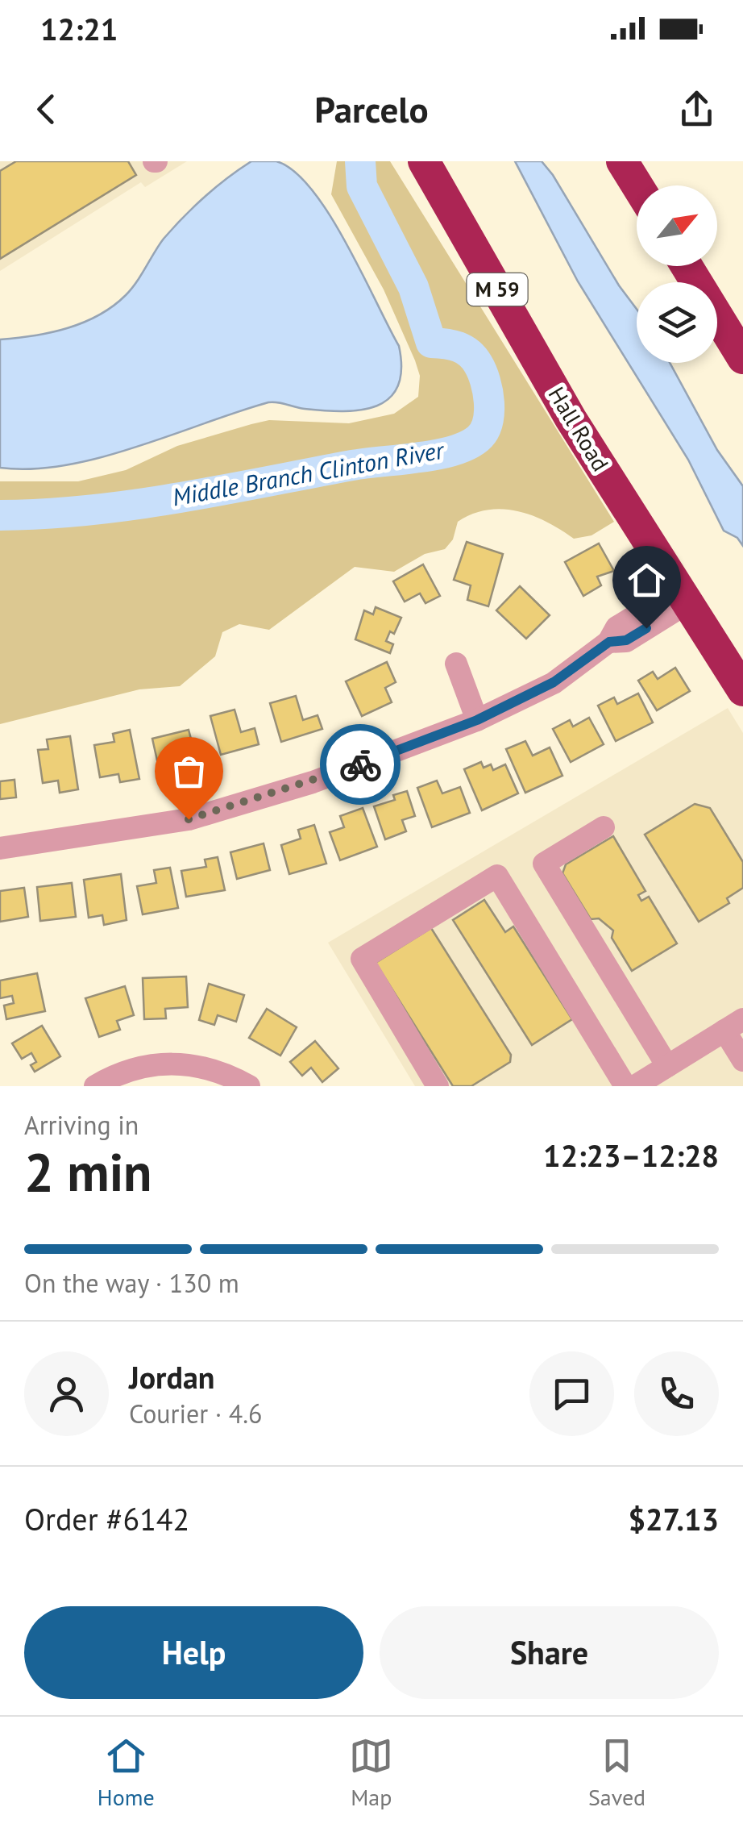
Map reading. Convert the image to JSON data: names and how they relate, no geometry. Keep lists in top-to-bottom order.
{
  "streets": {
    "highway": ["M 59", "Hall Road"]
  },
  "water": ["Middle Branch Clinton River"],
  "north": "top right",
  "page": {
    "status": "12:21",
    "header": "Parcelo",
    "heading": ["2 min", "Arriving in", "12:23–12:28"],
    "panel": [
      "Jordan",
      "Courier · 4.6",
      "Order #6142",
      "$27.13"
    ],
    "bar": "On the way · 130 m",
    "buttons": ["Help", "Share"],
    "tabs": ["Home", "Map", "Saved"]
  }
}
